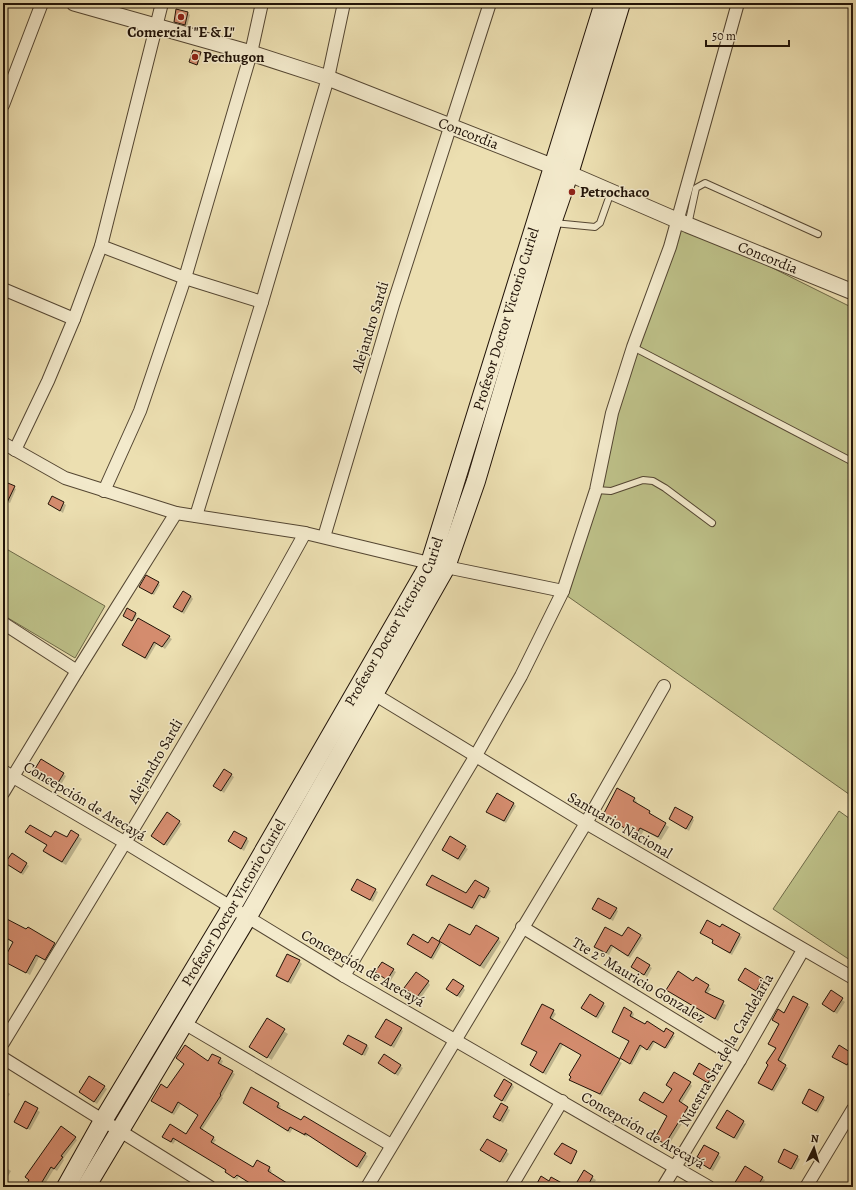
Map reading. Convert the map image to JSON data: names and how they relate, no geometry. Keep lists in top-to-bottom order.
{
  "streets": {
    "main road": ["Profesor Doctor Victorio Curiel"],
    "street": [
      "Concordia",
      "Alejandro Sardi",
      "Concepción de Arecayá",
      "Santuario Nacional",
      "Tte 2° Mauricio Gonzalez",
      "Nuestra Sra de la Candelaria"
    ]
  },
  "crossings": [
    ["Concordia", "Profesor Doctor Victorio Curiel"],
    ["Concordia", "Alejandro Sardi"],
    ["Profesor Doctor Victorio Curiel", "Concepción de Arecayá"],
    ["Profesor Doctor Victorio Curiel", "Santuario Nacional"],
    ["Alejandro Sardi", "Concepción de Arecayá"],
    ["Concepción de Arecayá", "Nuestra Sra de la Candelaria"],
    ["Santuario Nacional", "Nuestra Sra de la Candelaria"],
    ["Tte 2° Mauricio Gonzalez", "Nuestra Sra de la Candelaria"]
  ],
  "places": ["Comercial \"E & L\"", "Pechugon", "Petrochaco"],
  "scale_bar": "50 m",
  "north": "top"
}
